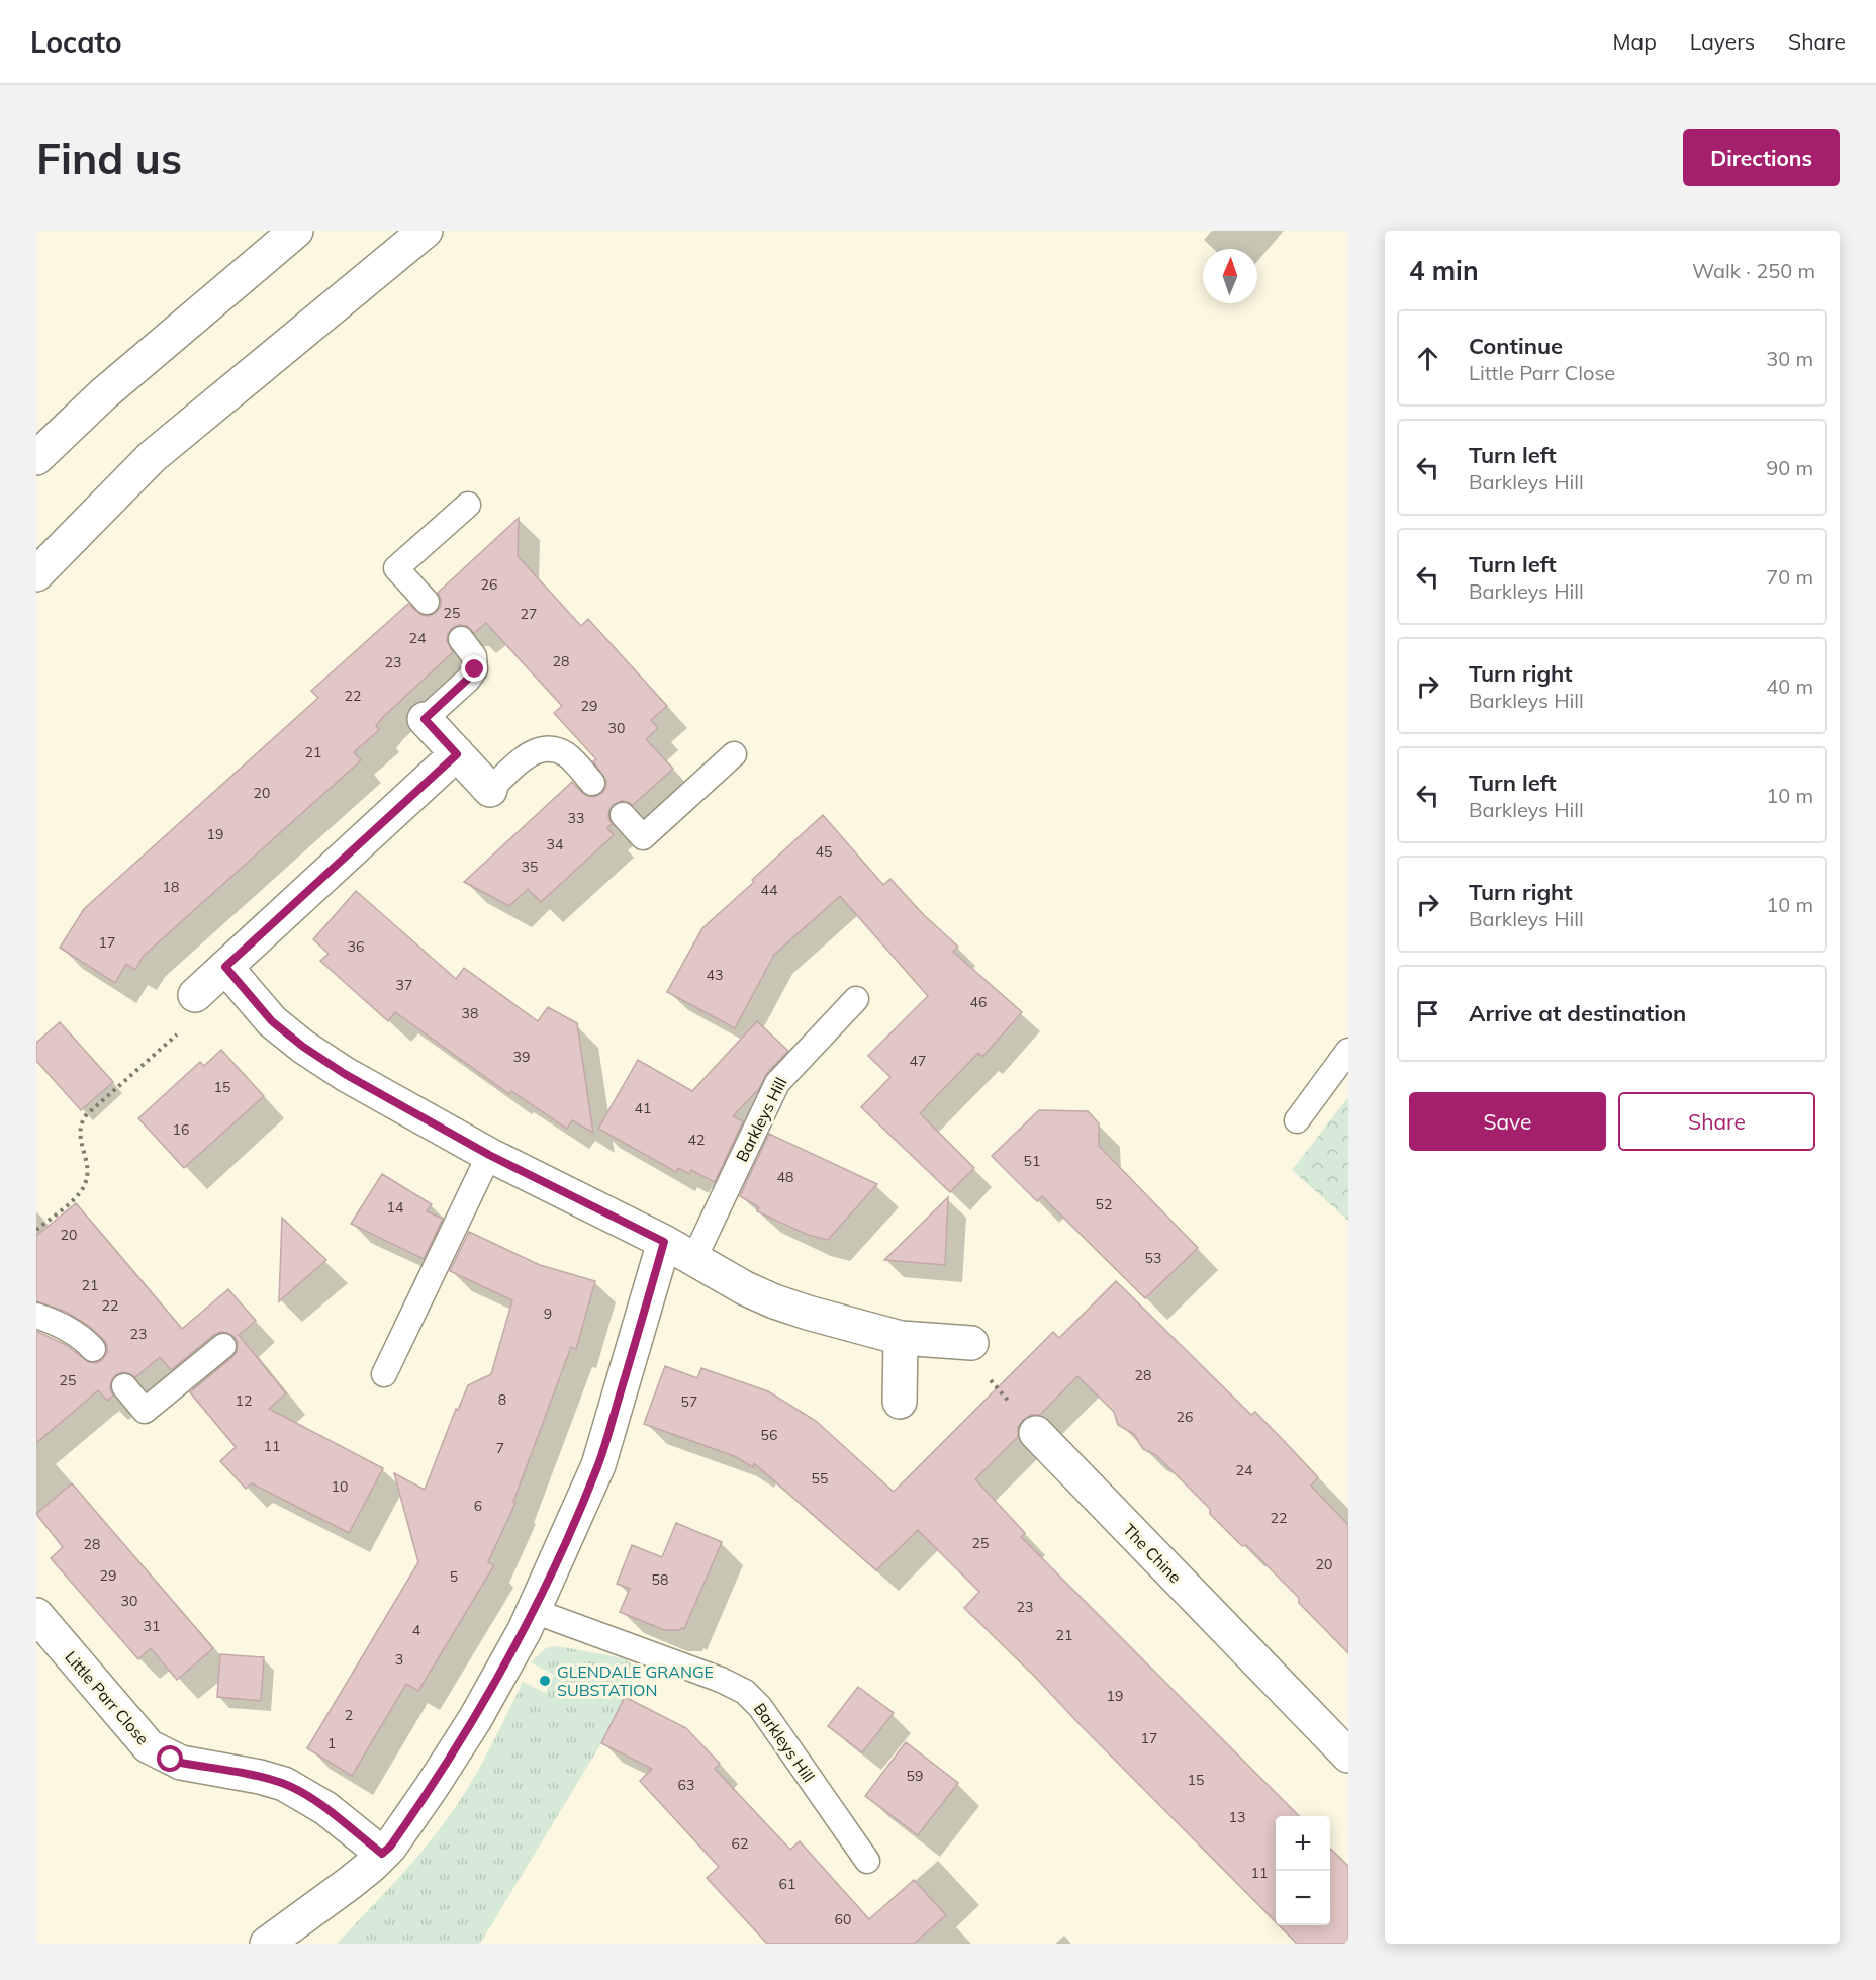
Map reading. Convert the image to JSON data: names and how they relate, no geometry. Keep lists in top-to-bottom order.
{
  "streets": {
    "main road": ["The Chine", "Little Parr Close"],
    "lane": ["Barkleys Hill"]
  },
  "places": ["GLENDALE GRANGE SUBSTATION"],
  "house_numbers": [
    "26",
    "25",
    "27",
    "24",
    "28",
    "23",
    "22",
    "29",
    "30",
    "21",
    "20",
    "33",
    "19",
    "34",
    "45",
    "35",
    "18",
    "44",
    "17",
    "36",
    "43",
    "37",
    "46",
    "38",
    "39",
    "47",
    "15",
    "41",
    "16",
    "42",
    "51",
    "48",
    "52",
    "14",
    "20",
    "53",
    "21",
    "22",
    "9",
    "23",
    "28",
    "25",
    "8",
    "12",
    "57",
    "26",
    "56",
    "11",
    "7",
    "24",
    "55",
    "10",
    "6",
    "22",
    "25",
    "28",
    "20",
    "29",
    "5",
    "58",
    "30",
    "23",
    "31",
    "4",
    "21",
    "3",
    "19",
    "2",
    "17",
    "1",
    "59",
    "15",
    "63",
    "13",
    "62",
    "11",
    "61",
    "60"
  ],
  "north": "top",
  "page": {
    "header": "Locato",
    "nav": ["Map", "Layers", "Share"],
    "buttons": [
      "Directions",
      ["Save", "Share"]
    ],
    "title": "Find us",
    "heading": ["4 min", "Walk · 250 m"],
    "list": [
      ["Continue", "Little Parr Close", "30 m"],
      ["Turn left", "Barkleys Hill", "90 m"],
      ["Turn left", "Barkleys Hill", "70 m"],
      ["Turn right", "Barkleys Hill", "40 m"],
      ["Turn left", "Barkleys Hill", "10 m"],
      ["Turn right", "Barkleys Hill", "10 m"],
      "Arrive at destination"
    ],
    "map_buttons": ["+", "−"]
  }
}
